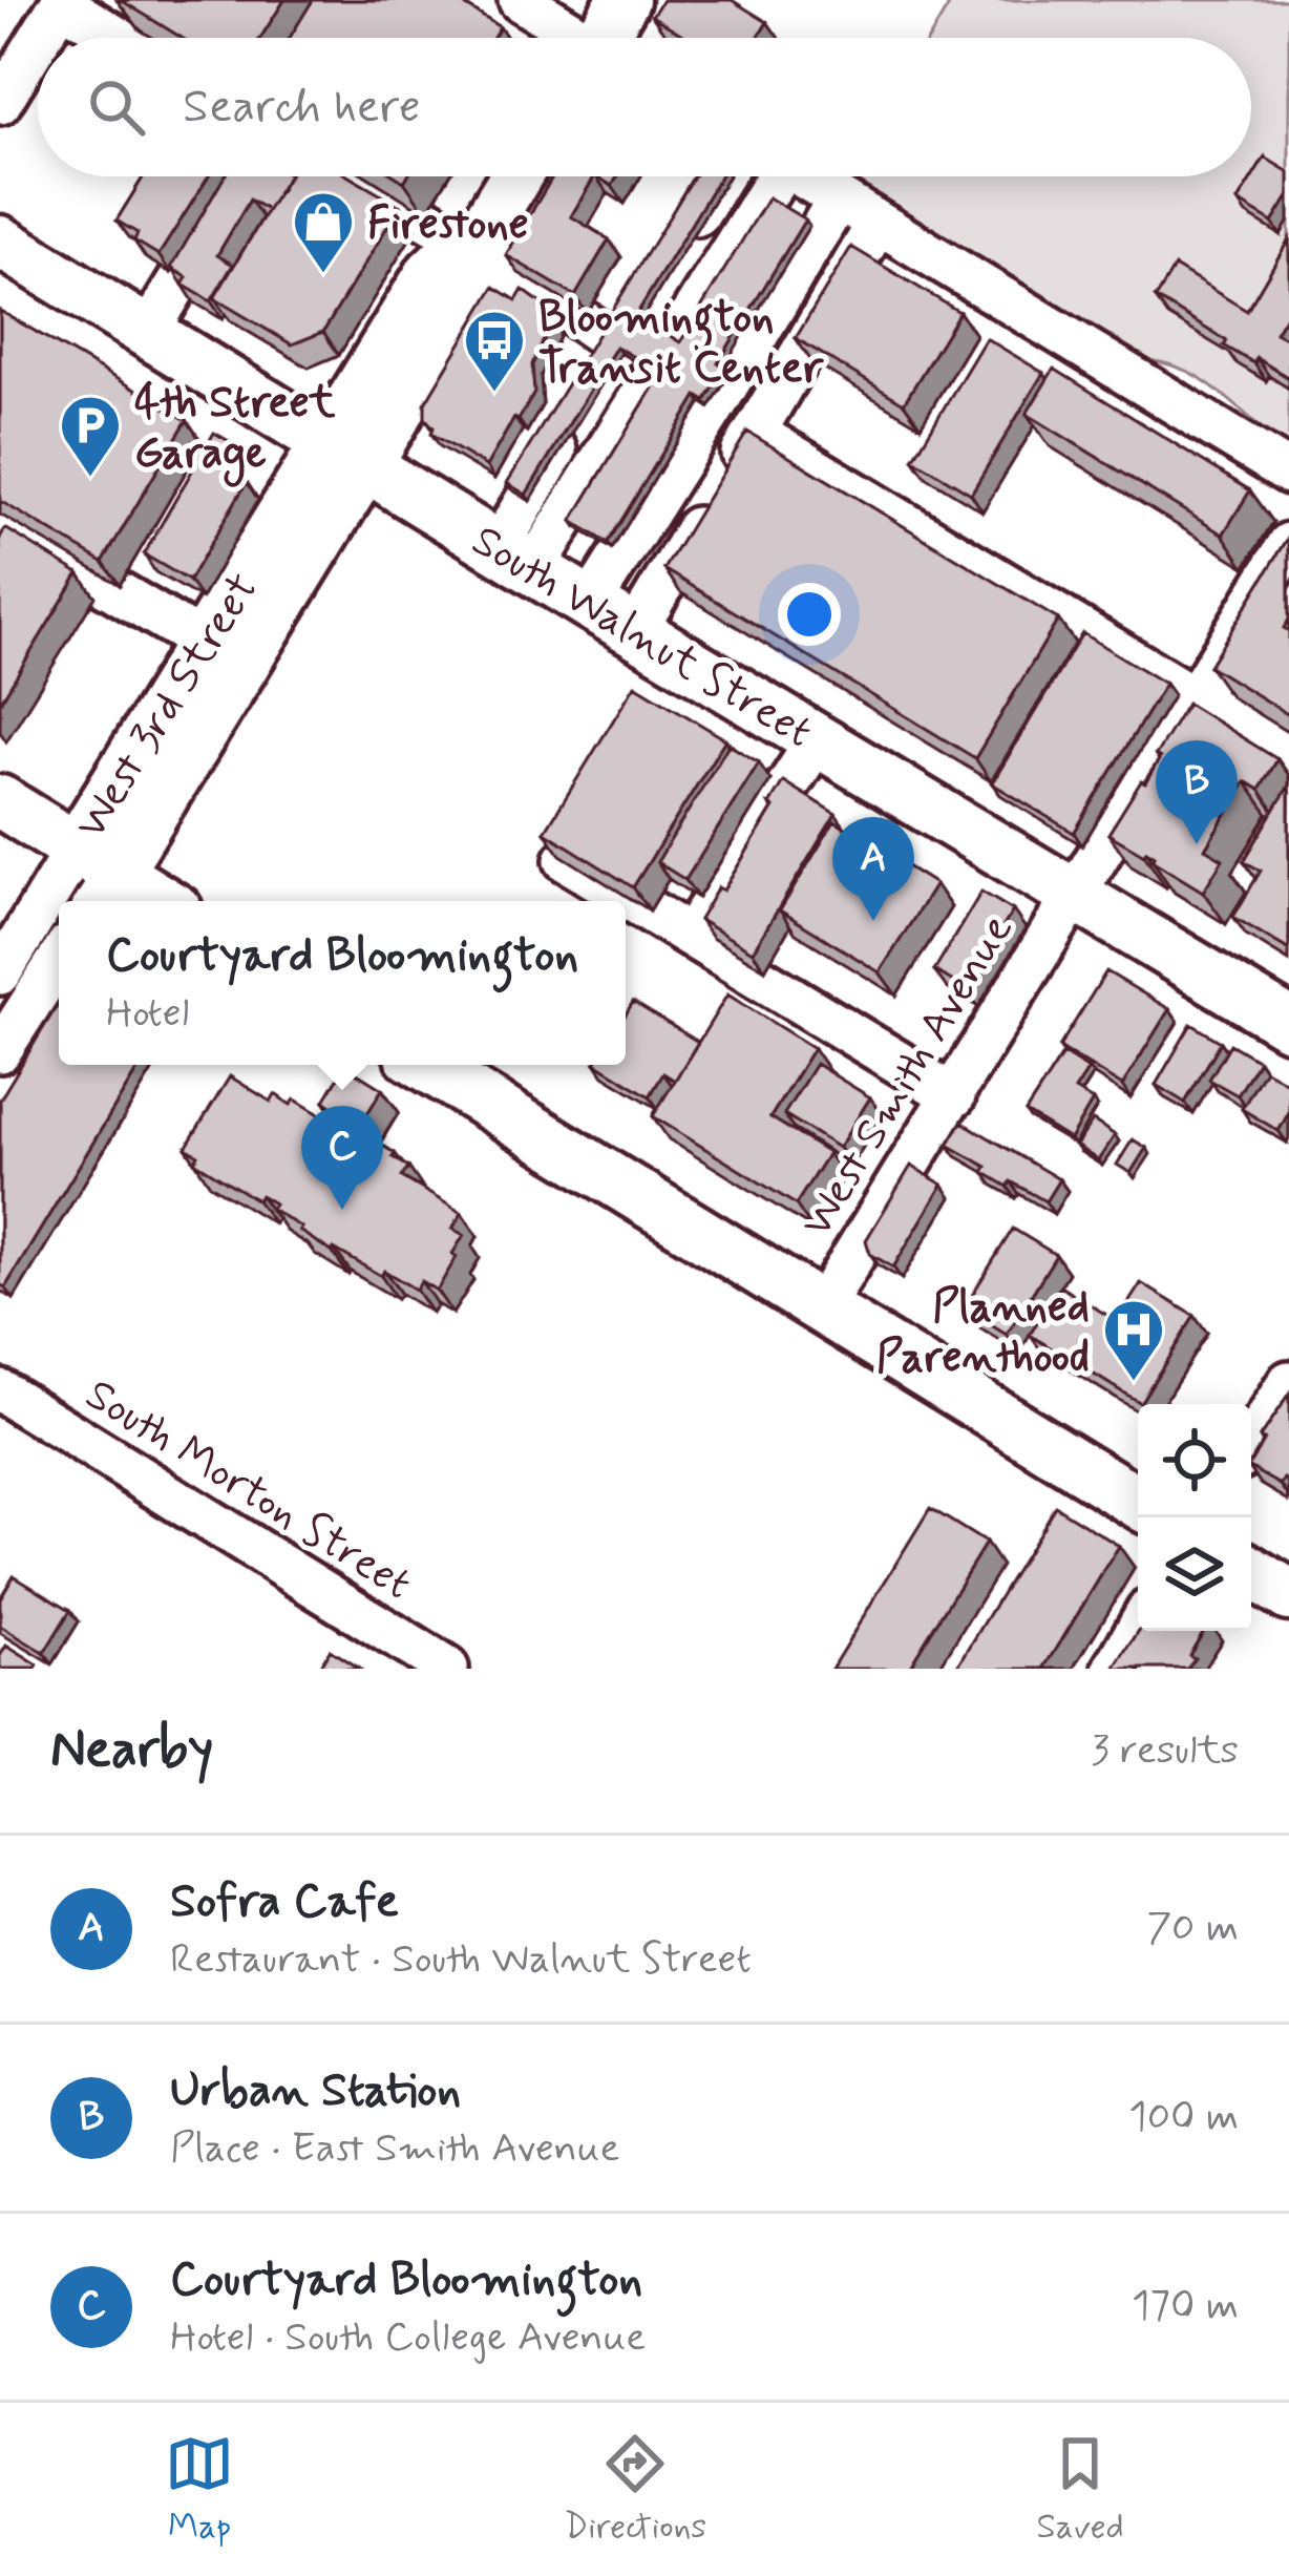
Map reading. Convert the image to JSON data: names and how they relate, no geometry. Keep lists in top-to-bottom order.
{
  "streets": {
    "main road": ["South Walnut Street", "West 3rd Street"],
    "street": ["West Smith Avenue", "South Morton Street"]
  },
  "crossings": [
    ["South Walnut Street", "West 3rd Street"],
    ["South Walnut Street", "West Smith Avenue"]
  ],
  "places": {
    "shop": ["Firestone"],
    "bus stop": ["Bloomington Transit Center"],
    "parking": ["4th Street Garage"],
    "hospital": ["Planned Parenthood"]
  },
  "page": {
    "search": "Search here",
    "pins": ["B", "A", "C"],
    "popup": ["Courtyard Bloomington", "Hotel"],
    "heading": ["Nearby", "3 results"],
    "list": [
      {
        "mark": "A",
        "name": "Sofra Cafe",
        "note": "Restaurant · South Walnut Street",
        "value": "70 m"
      },
      {
        "mark": "B",
        "name": "Urban Station",
        "note": "Place · East Smith Avenue",
        "value": "100 m"
      },
      {
        "mark": "C",
        "name": "Courtyard Bloomington",
        "note": "Hotel · South College Avenue",
        "value": "170 m"
      }
    ],
    "nav": ["Map", "Directions", "Saved"]
  }
}
